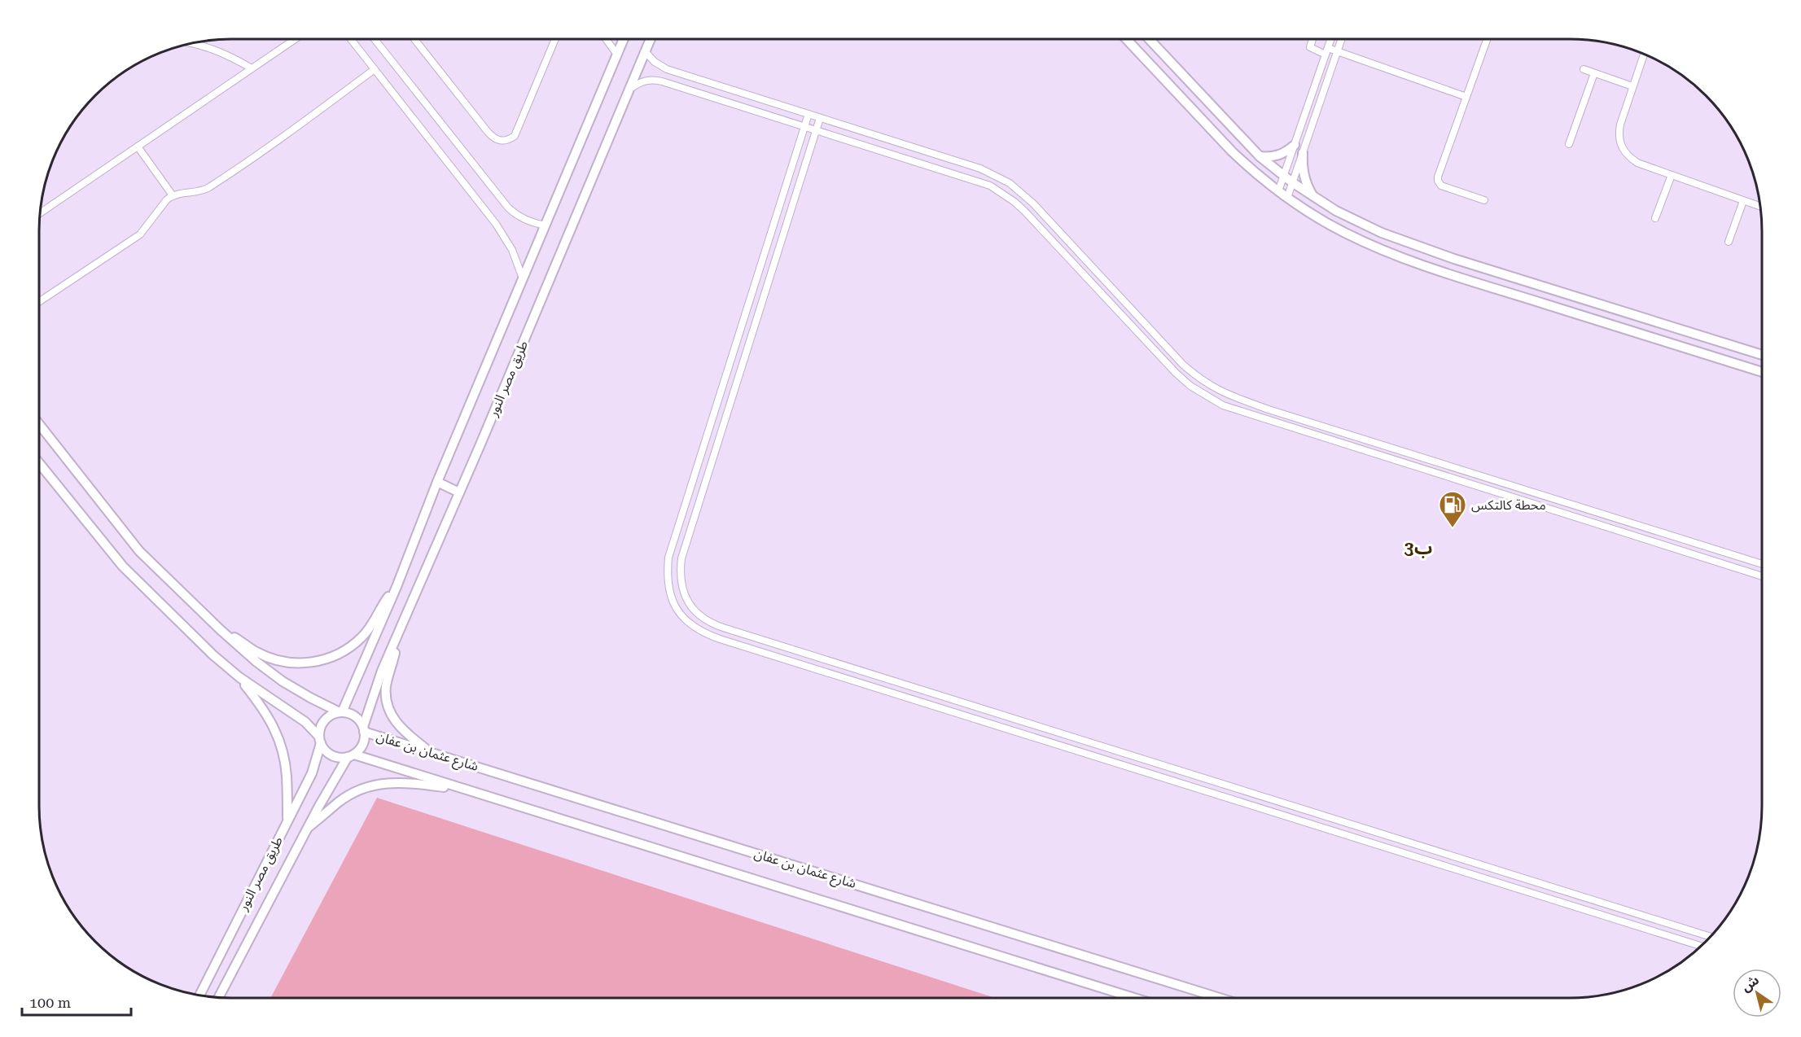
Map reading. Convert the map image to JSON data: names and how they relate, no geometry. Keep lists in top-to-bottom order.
{
  "streets": {
    "street": ["طريق مصر النور", "شارع عثمان بن عفان"]
  },
  "crossings": [
    ["طريق مصر النور", "شارع عثمان بن عفان"]
  ],
  "districts": ["ب3"],
  "places": {
    "fuel station": ["محطة كالتكس"]
  },
  "scale_bar": "100 m",
  "north": "top left"
}
